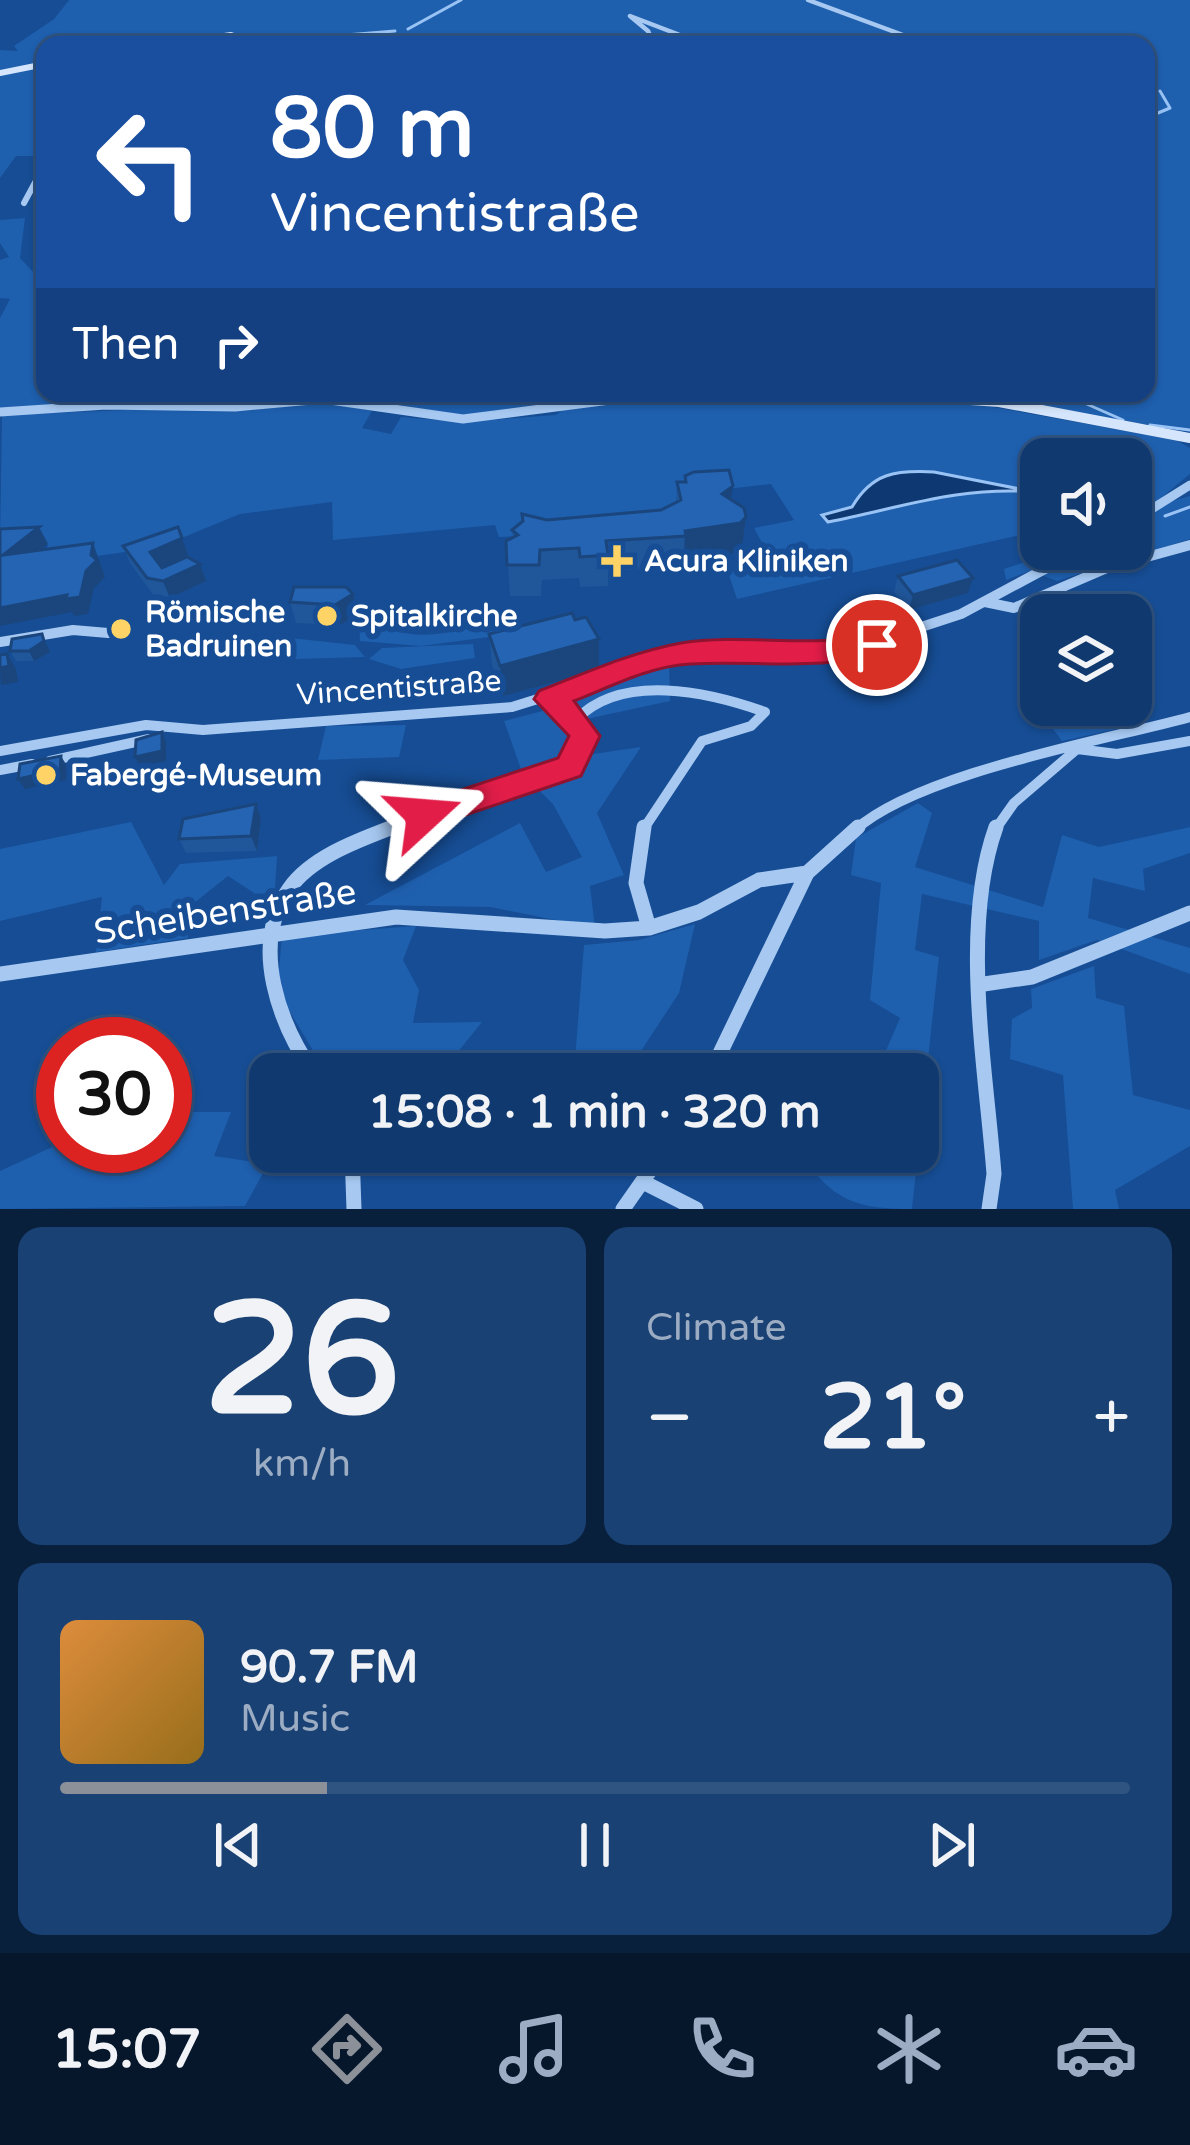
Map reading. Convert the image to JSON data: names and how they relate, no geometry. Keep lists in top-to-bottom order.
{
  "streets": {
    "street": ["Vincentistraße", "Scheibenstraße"]
  },
  "places": {
    "health": ["Acura Kliniken"],
    "other": ["Spitalkirche", "Römische Badruinen", "Fabergé-Museum"]
  },
  "page": {
    "turn": ["80 m", "Vincentistraße"],
    "then": "Then",
    "limit": "30",
    "trip": "15:08 · 1 min · 320 m",
    "tile": [
      ["26", "km/h"],
      "Climate"
    ],
    "heat": ["−", "21°", "+"],
    "song": ["90.7 FM", "Music"],
    "tabs": "15:07"
  }
}
